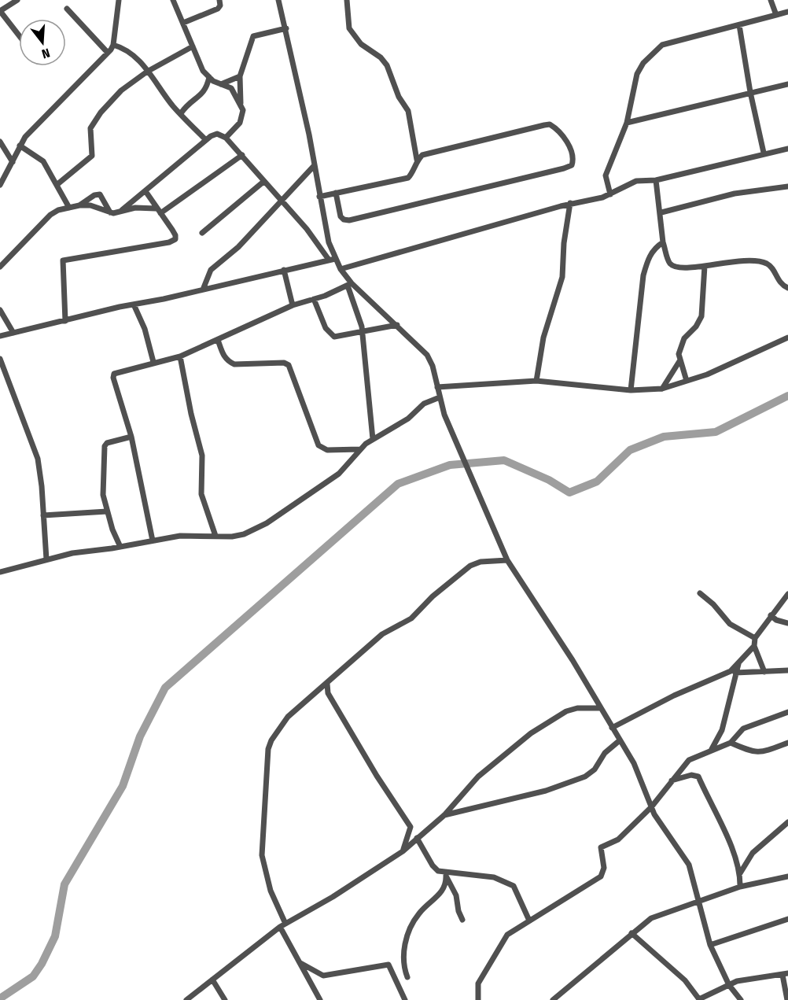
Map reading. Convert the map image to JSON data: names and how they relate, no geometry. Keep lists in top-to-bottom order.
{
  "north": "bottom"
}
